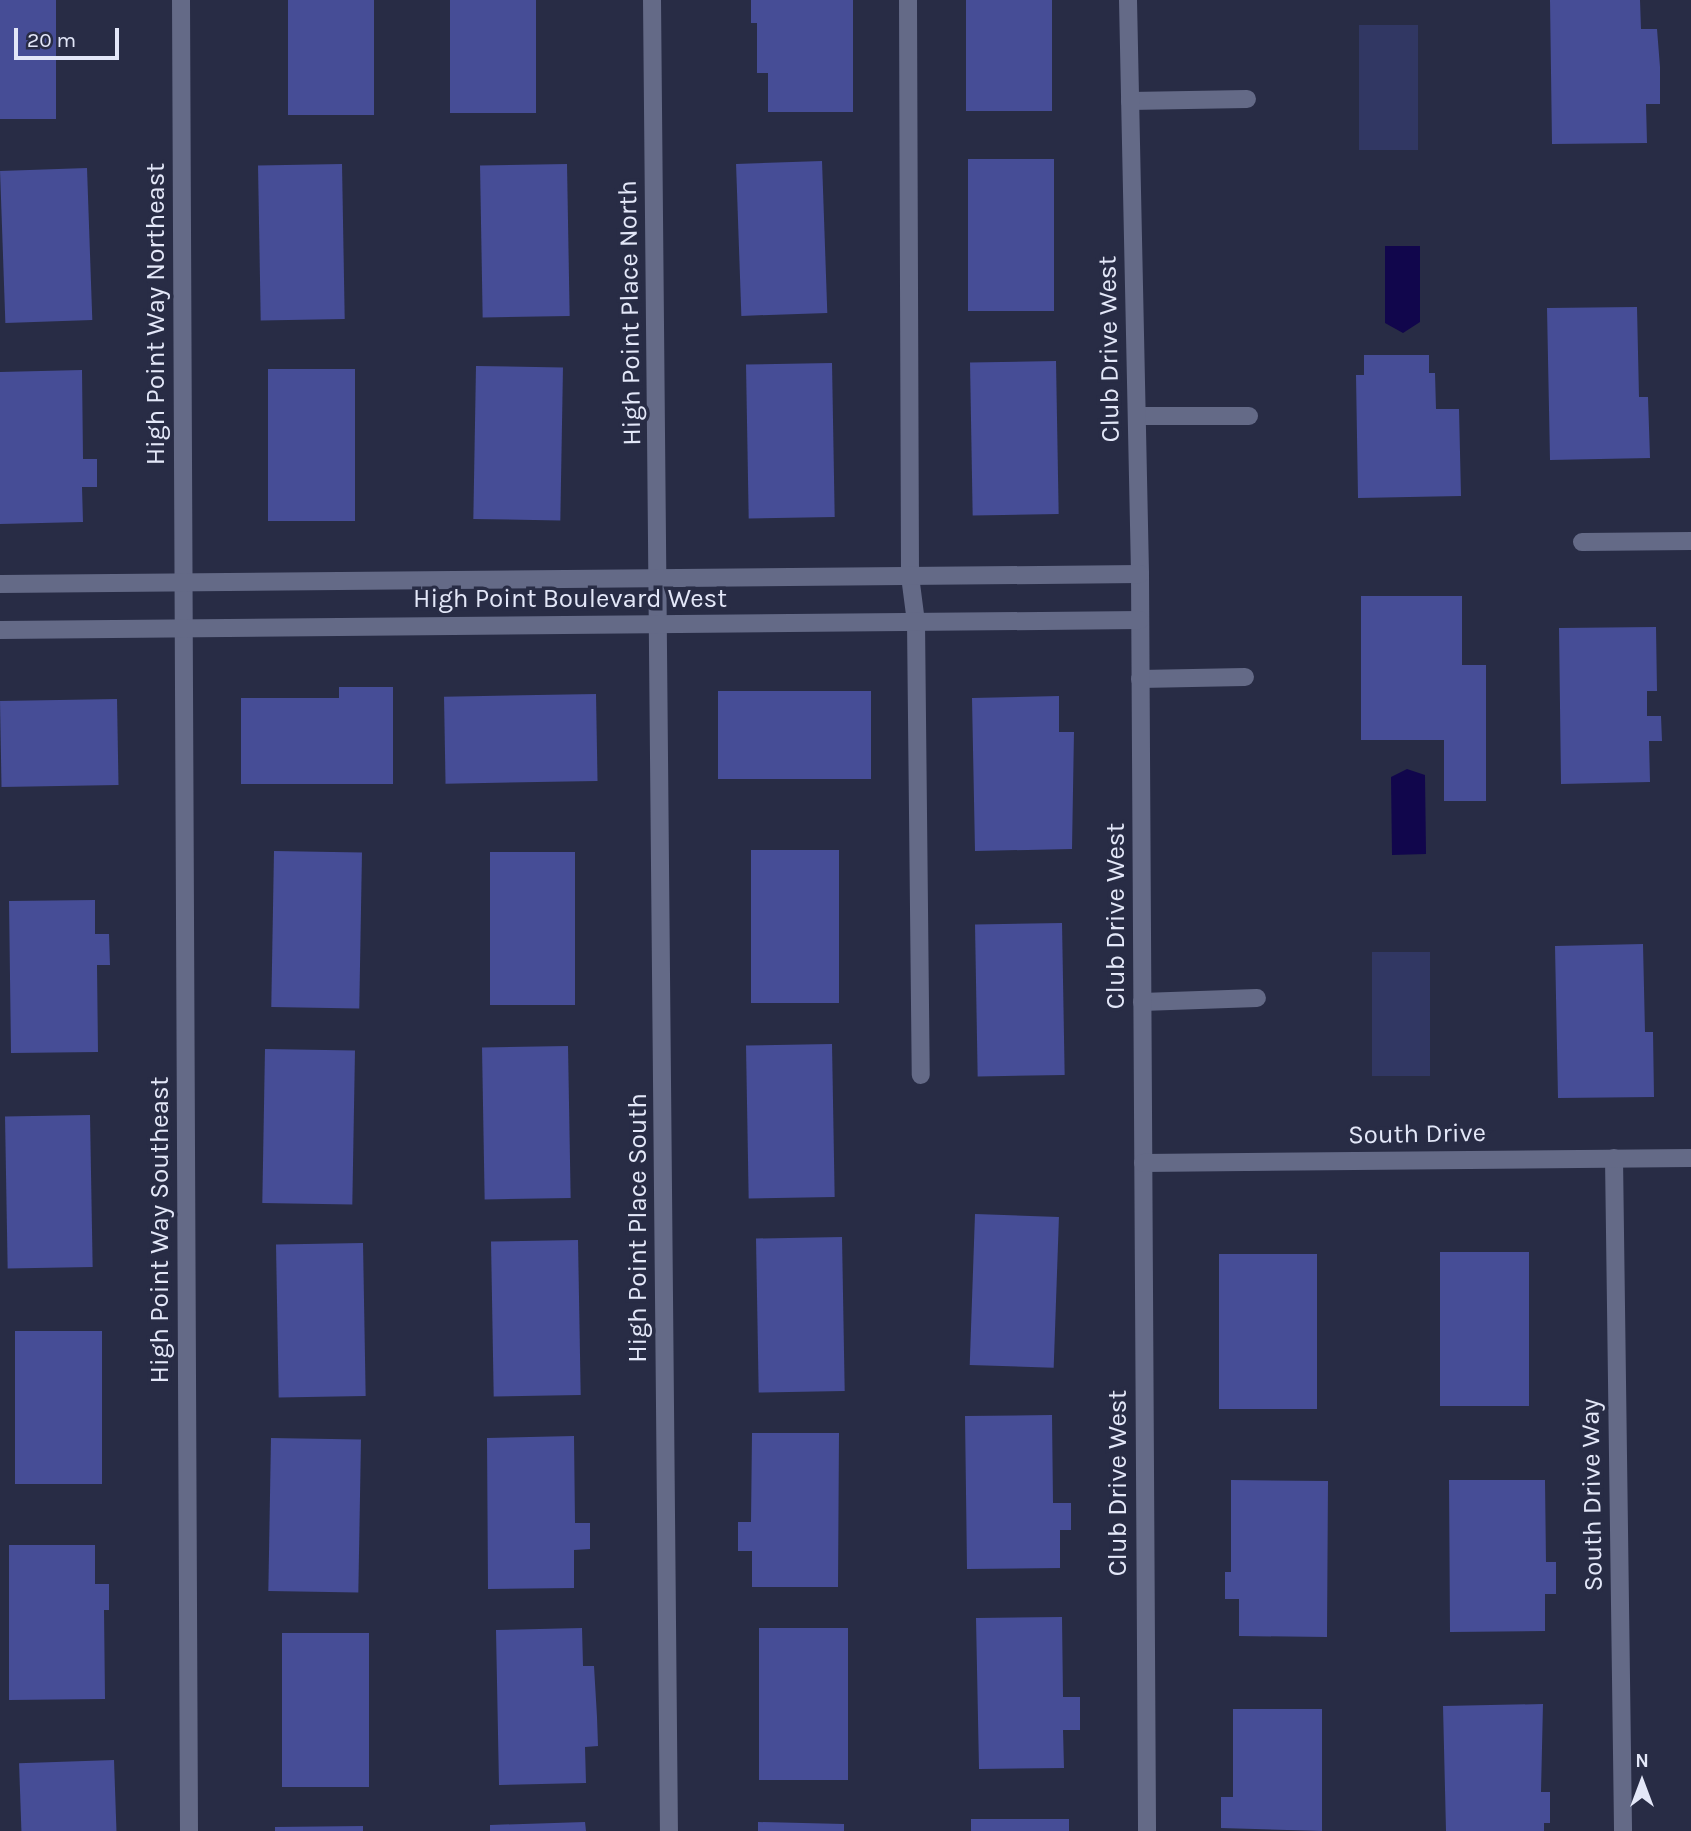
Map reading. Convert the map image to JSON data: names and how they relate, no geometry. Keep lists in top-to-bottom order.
{
  "streets": {
    "street": [
      "High Point Place North",
      "High Point Way Northeast",
      "Club Drive West",
      "High Point Boulevard West",
      "South Drive",
      "High Point Place South",
      "High Point Way Southeast",
      "South Drive Way"
    ]
  },
  "crossings": [
    ["High Point Place North", "High Point Boulevard West"],
    ["High Point Place North", "High Point Place South"],
    ["High Point Way Northeast", "High Point Boulevard West"],
    ["High Point Way Northeast", "High Point Way Southeast"],
    ["Club Drive West", "High Point Boulevard West"],
    ["Club Drive West", "South Drive"],
    ["High Point Boulevard West", "High Point Place South"],
    ["High Point Boulevard West", "High Point Way Southeast"],
    ["South Drive", "South Drive Way"]
  ],
  "scale_bar": "20 m",
  "north": "top"
}
